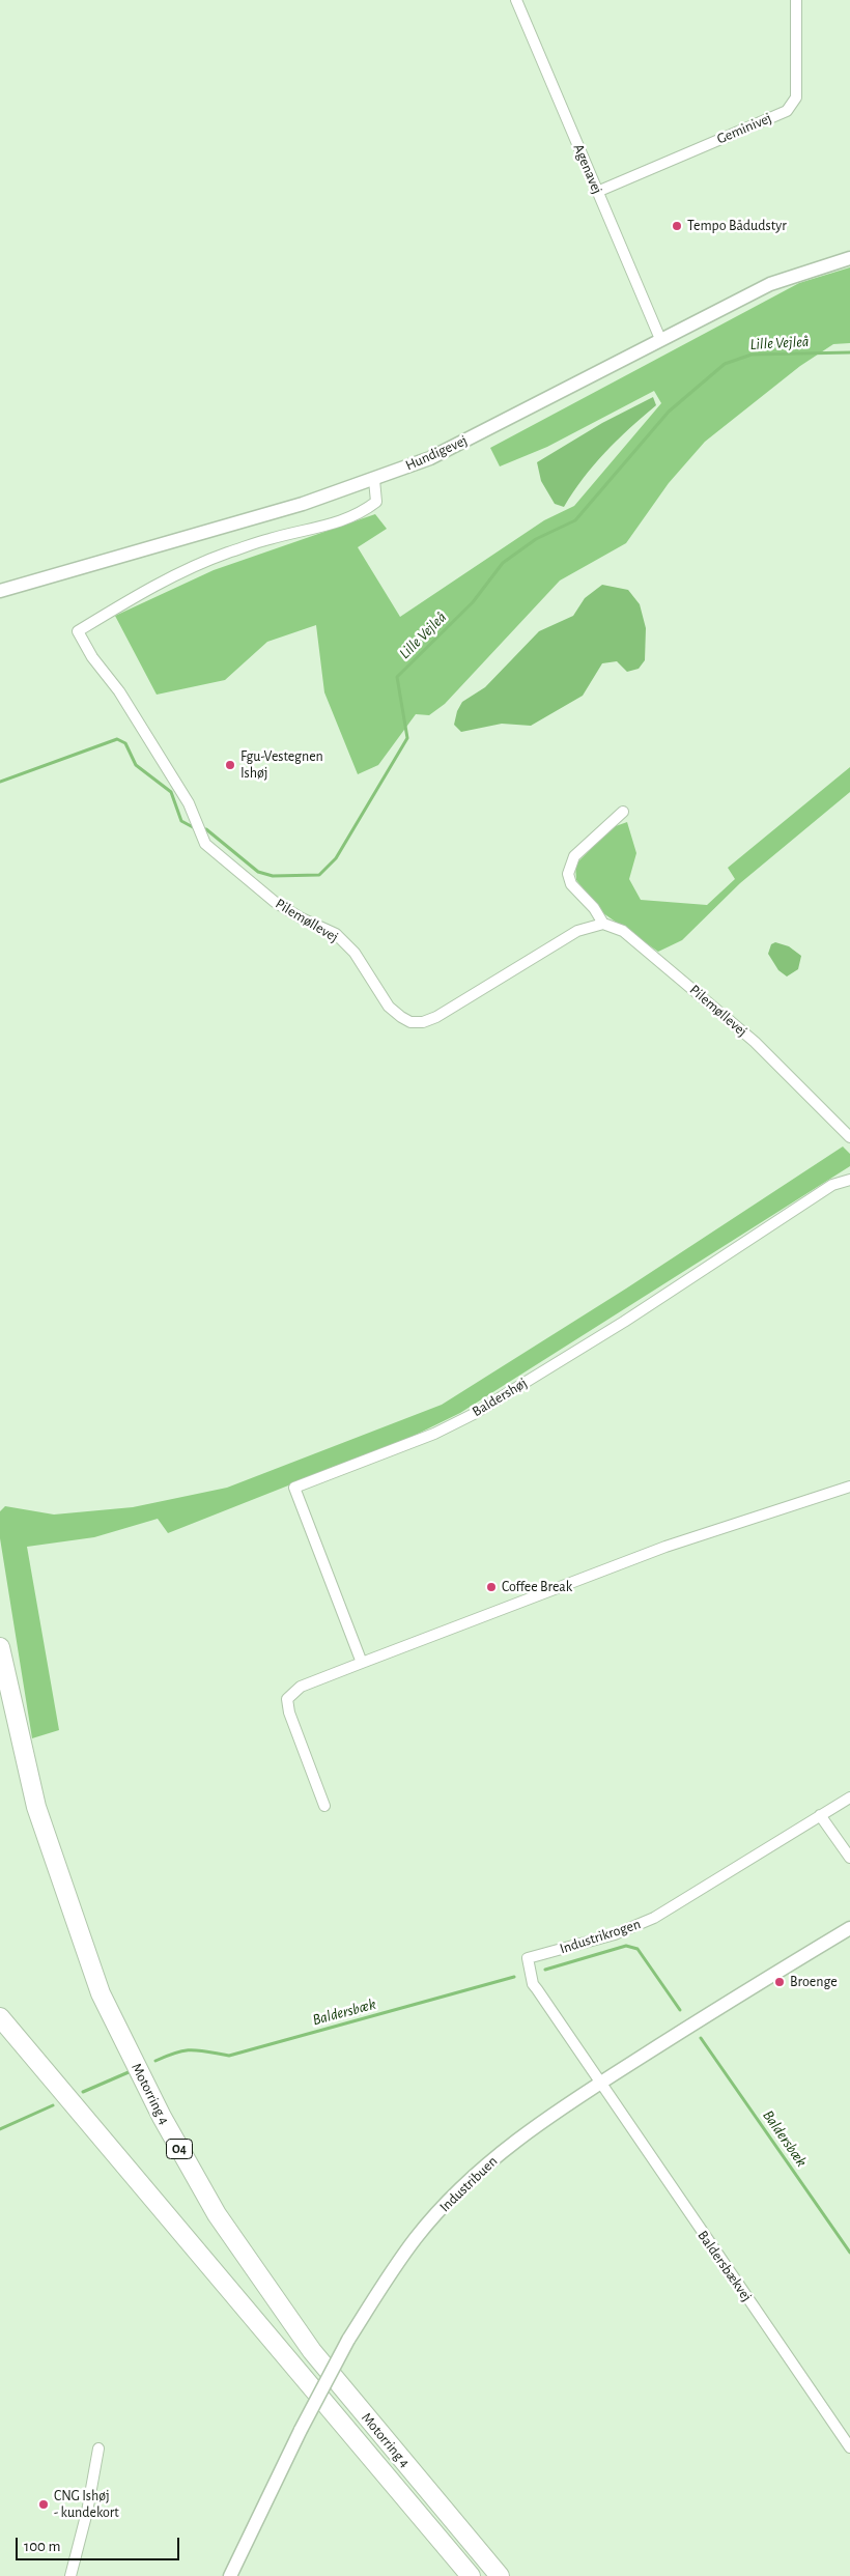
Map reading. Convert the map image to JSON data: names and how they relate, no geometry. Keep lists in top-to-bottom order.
{
  "streets": {
    "highway": ["Motorring 4", "O4"],
    "street": [
      "Geminivej",
      "Agenavej",
      "Hundigevej",
      "Pilemøllevej",
      "Baldershøj",
      "Industrikrogen",
      "Industribuen",
      "Baldersbækvej"
    ]
  },
  "crossings": [
    ["Geminivej", "Agenavej"],
    ["Agenavej", "Hundigevej"],
    ["Hundigevej", "Pilemøllevej"],
    ["Industrikrogen", "Industribuen"],
    ["Industrikrogen", "Baldersbækvej"],
    ["Industribuen", "Baldersbækvej"]
  ],
  "water": ["Lille Vejleå", "Baldersbæk"],
  "places": [
    "Tempo Bådudstyr",
    "Fgu-Vestegnen Ishøj",
    "Coffee Break",
    "Broenge",
    "CNG Ishøj - kundekort"
  ],
  "scale_bar": "100 m"
}
